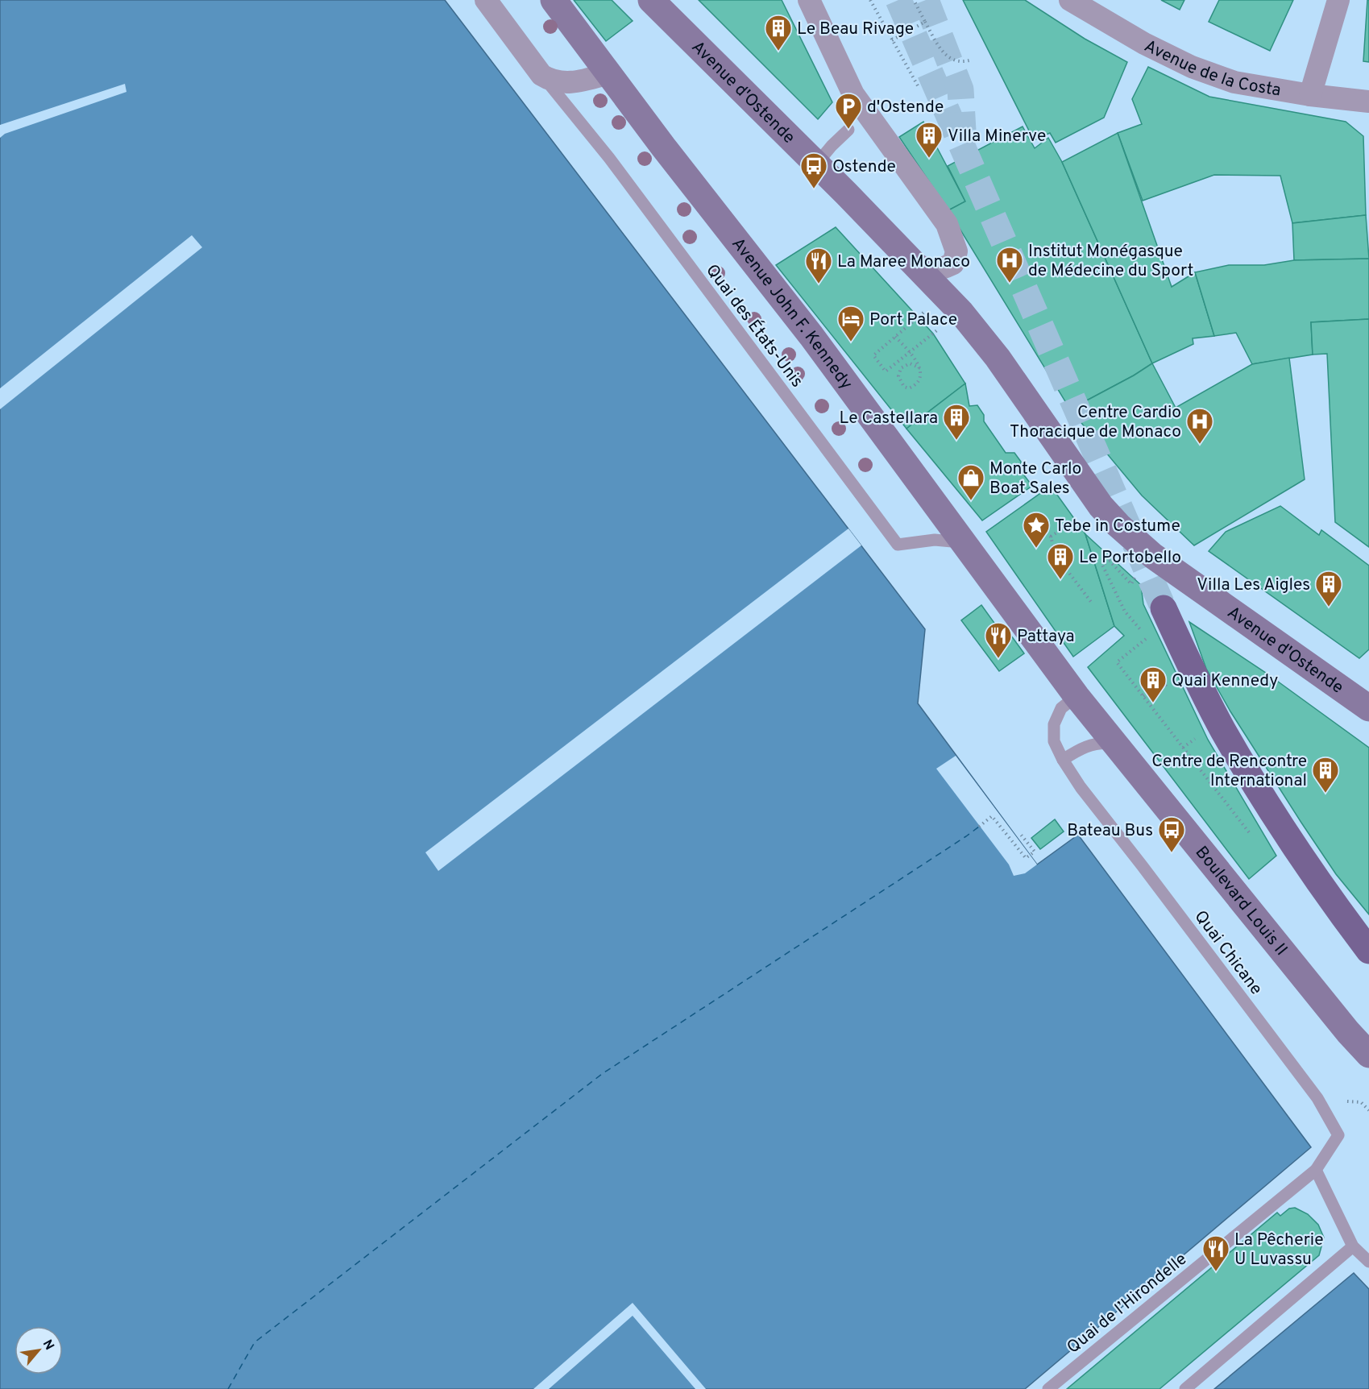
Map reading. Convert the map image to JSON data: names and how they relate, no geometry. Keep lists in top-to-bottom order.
{
  "streets": {
    "main road": ["Avenue d'Ostende", "Avenue John F. Kennedy", "Boulevard Louis II"],
    "street": ["Avenue de la Costa"],
    "lane": ["Quai des États-Unis", "Quai Chicane", "Quai de l’Hirondelle"]
  },
  "crossings": [
    ["Avenue John F. Kennedy", "Quai des États-Unis"],
    ["Avenue John F. Kennedy", "Boulevard Louis II"],
    ["Quai Chicane", "Quai de l’Hirondelle"]
  ],
  "places": {
    "building": [
      "Le Beau Rivage",
      "Villa Minerve",
      "Le Castellara",
      "Le Portobello",
      "Villa Les Aigles",
      "Quai Kennedy",
      "Centre de Rencontre International"
    ],
    "parking": ["d'Ostende"],
    "bus stop": ["Ostende", "Bateau Bus"],
    "hospital": ["Institut Monégasque de Médecine du Sport", "Centre Cardio Thoracique de Monaco"],
    "restaurant": ["La Maree Monaco", "Pattaya", "La Pêcherie U Luvassu"],
    "hotel": ["Port Palace"],
    "shop": ["Monte Carlo Boat Sales"],
    "place": ["Tebe in Costume"]
  },
  "north": "top right"
}
